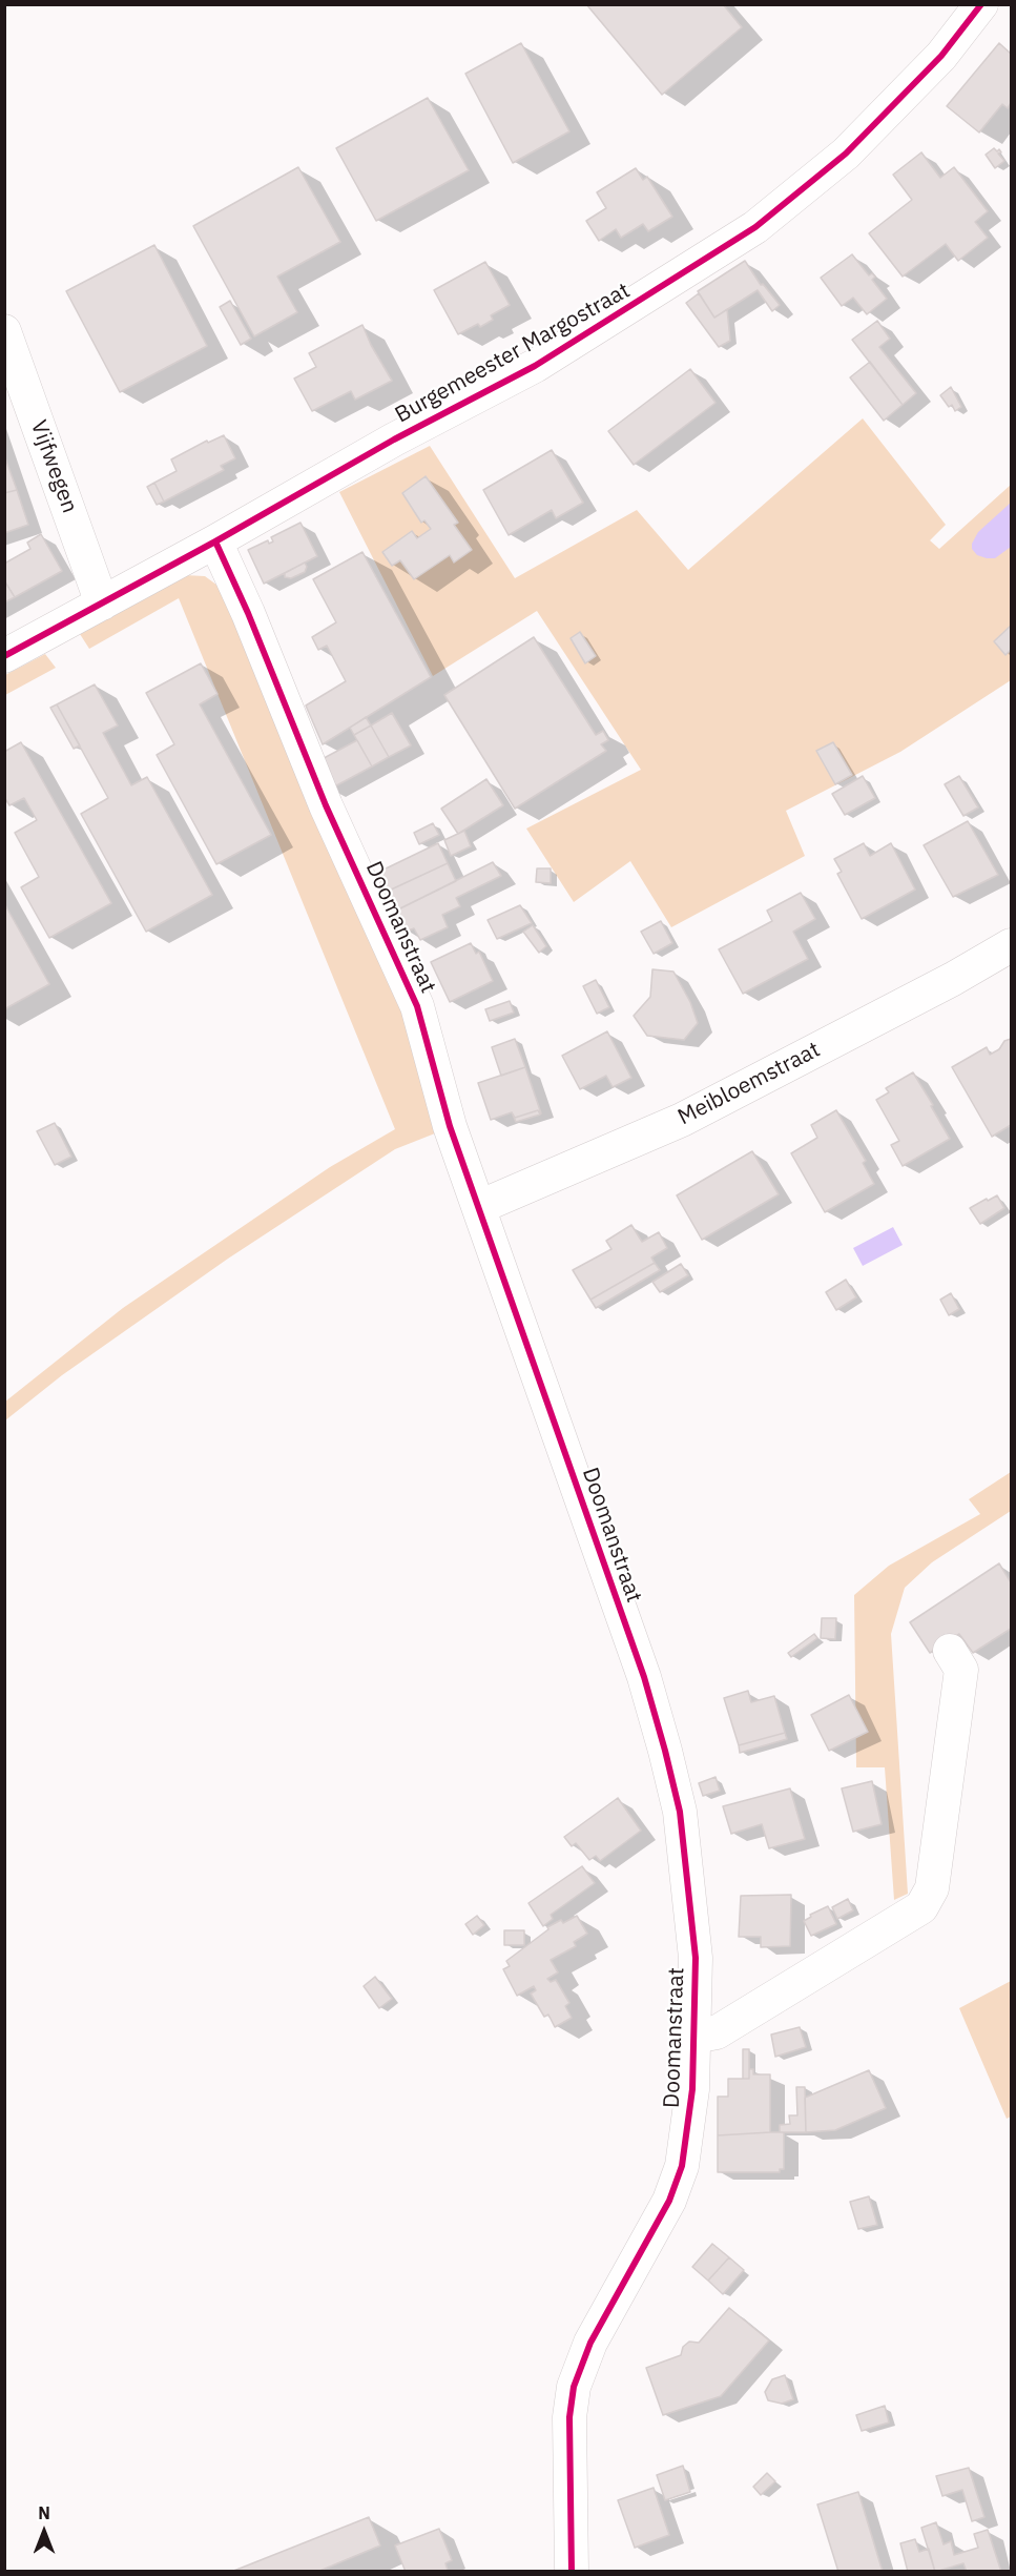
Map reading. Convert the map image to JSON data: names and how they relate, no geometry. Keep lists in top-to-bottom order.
{
  "streets": {
    "street": [
      "Burgemeester Margostraat",
      "Vijfwegen",
      "Doomanstraat",
      "Meibloemstraat"
    ]
  },
  "crossings": [
    ["Burgemeester Margostraat", "Vijfwegen"],
    ["Burgemeester Margostraat", "Doomanstraat"],
    ["Doomanstraat", "Meibloemstraat"]
  ],
  "north": "top"
}
